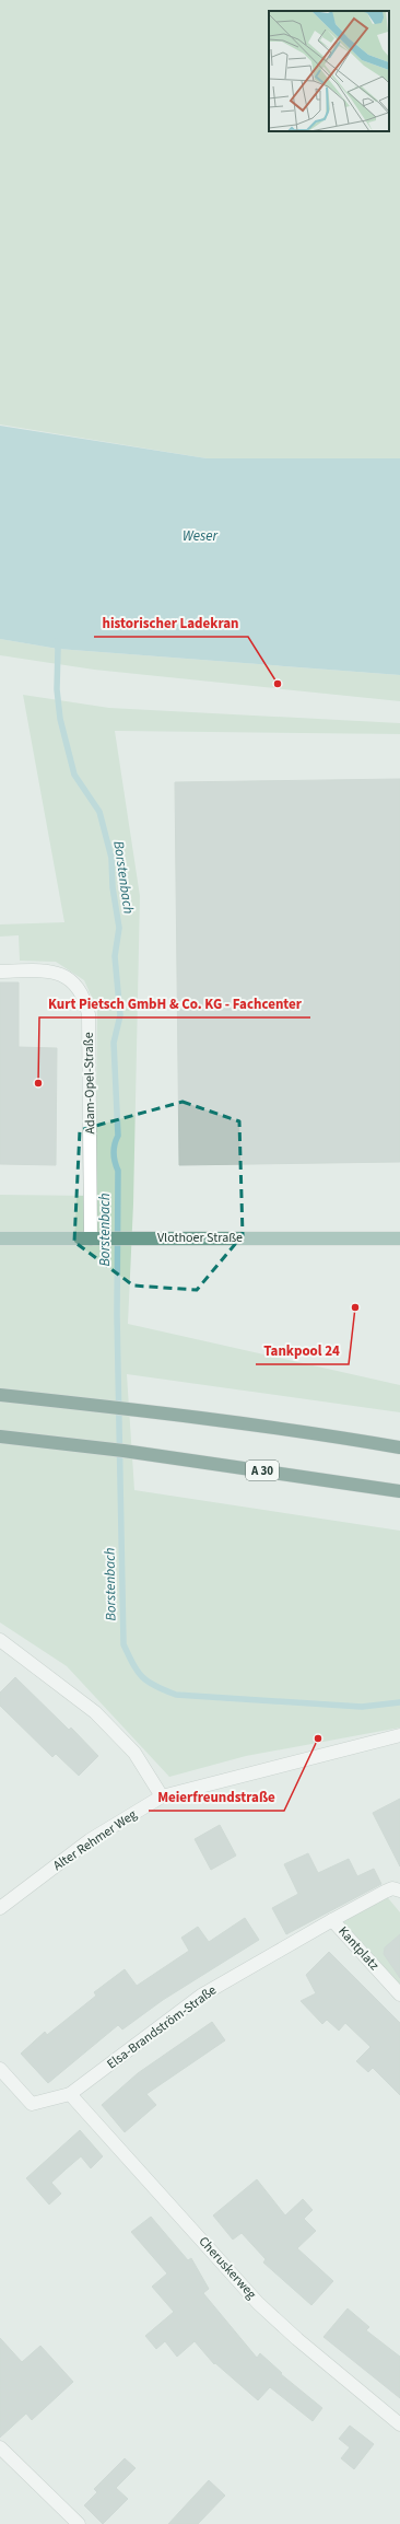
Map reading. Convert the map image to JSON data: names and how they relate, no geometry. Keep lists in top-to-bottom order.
{
  "streets": {
    "highway": ["A 30"],
    "main road": ["Vlothoer Straße"],
    "street": [
      "Adam-Opel-Straße",
      "Alter Rehmer Weg",
      "Kantplatz",
      "Elsa-Brandström-Straße",
      "Cheruskerweg"
    ]
  },
  "crossings": [
    ["Adam-Opel-Straße", "Vlothoer Straße"],
    ["Kantplatz", "Elsa-Brandström-Straße"],
    ["Elsa-Brandström-Straße", "Cheruskerweg"]
  ],
  "water": ["Weser", "Borstenbach"],
  "places": [
    "historischer Ladekran",
    "Kurt Pietsch GmbH & Co. KG - Fachcenter",
    "Tankpool 24",
    "Meierfreundstraße"
  ]
}
